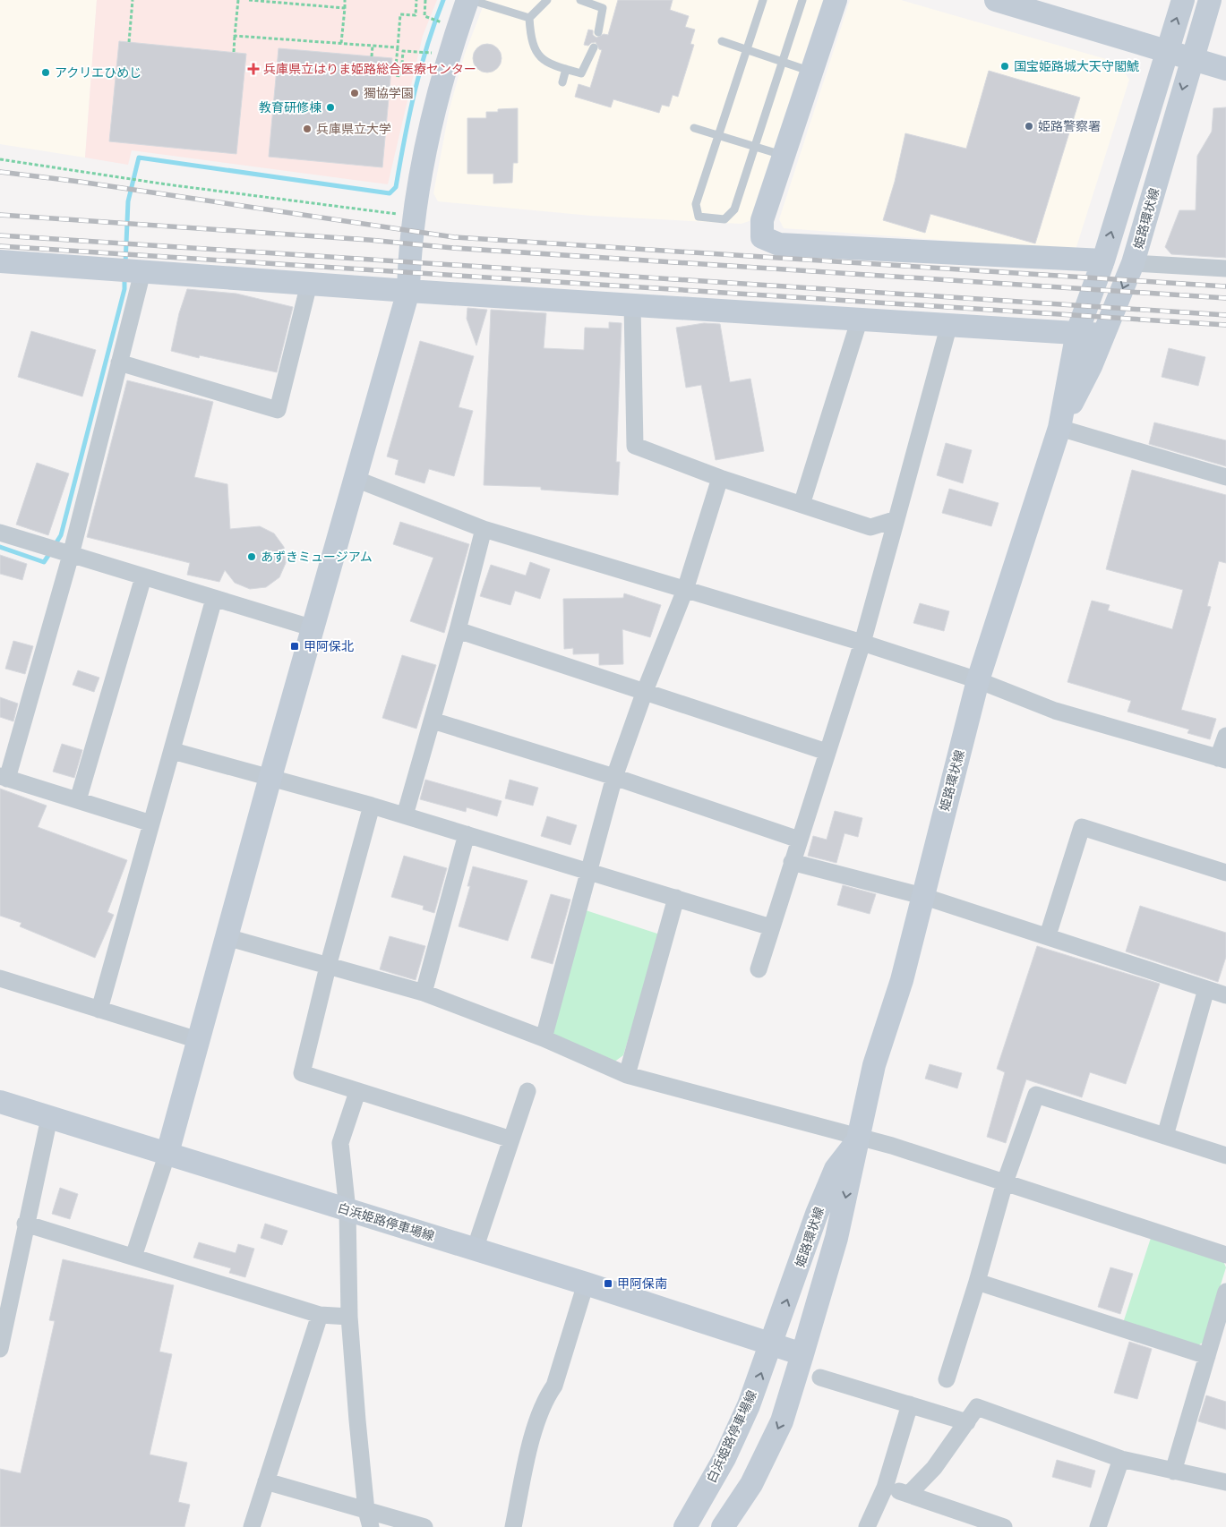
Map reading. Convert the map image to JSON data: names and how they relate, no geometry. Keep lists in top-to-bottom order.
{
  "streets": {
    "main road": ["姫路環状線", "白浜姫路停車場線"]
  },
  "crossings": [
    ["姫路環状線", "白浜姫路停車場線"]
  ],
  "places": {
    "other": [
      "国宝姫路城大天守閣鯱",
      "アクリエひめじ",
      "獨協学園",
      "教育研修棟",
      "姫路警察署",
      "兵庫県立大学",
      "あずきミュージアム"
    ],
    "health": ["兵庫県立はりま姫路総合医療センター"],
    "transit": ["甲阿保北", "甲阿保南"]
  }
}
